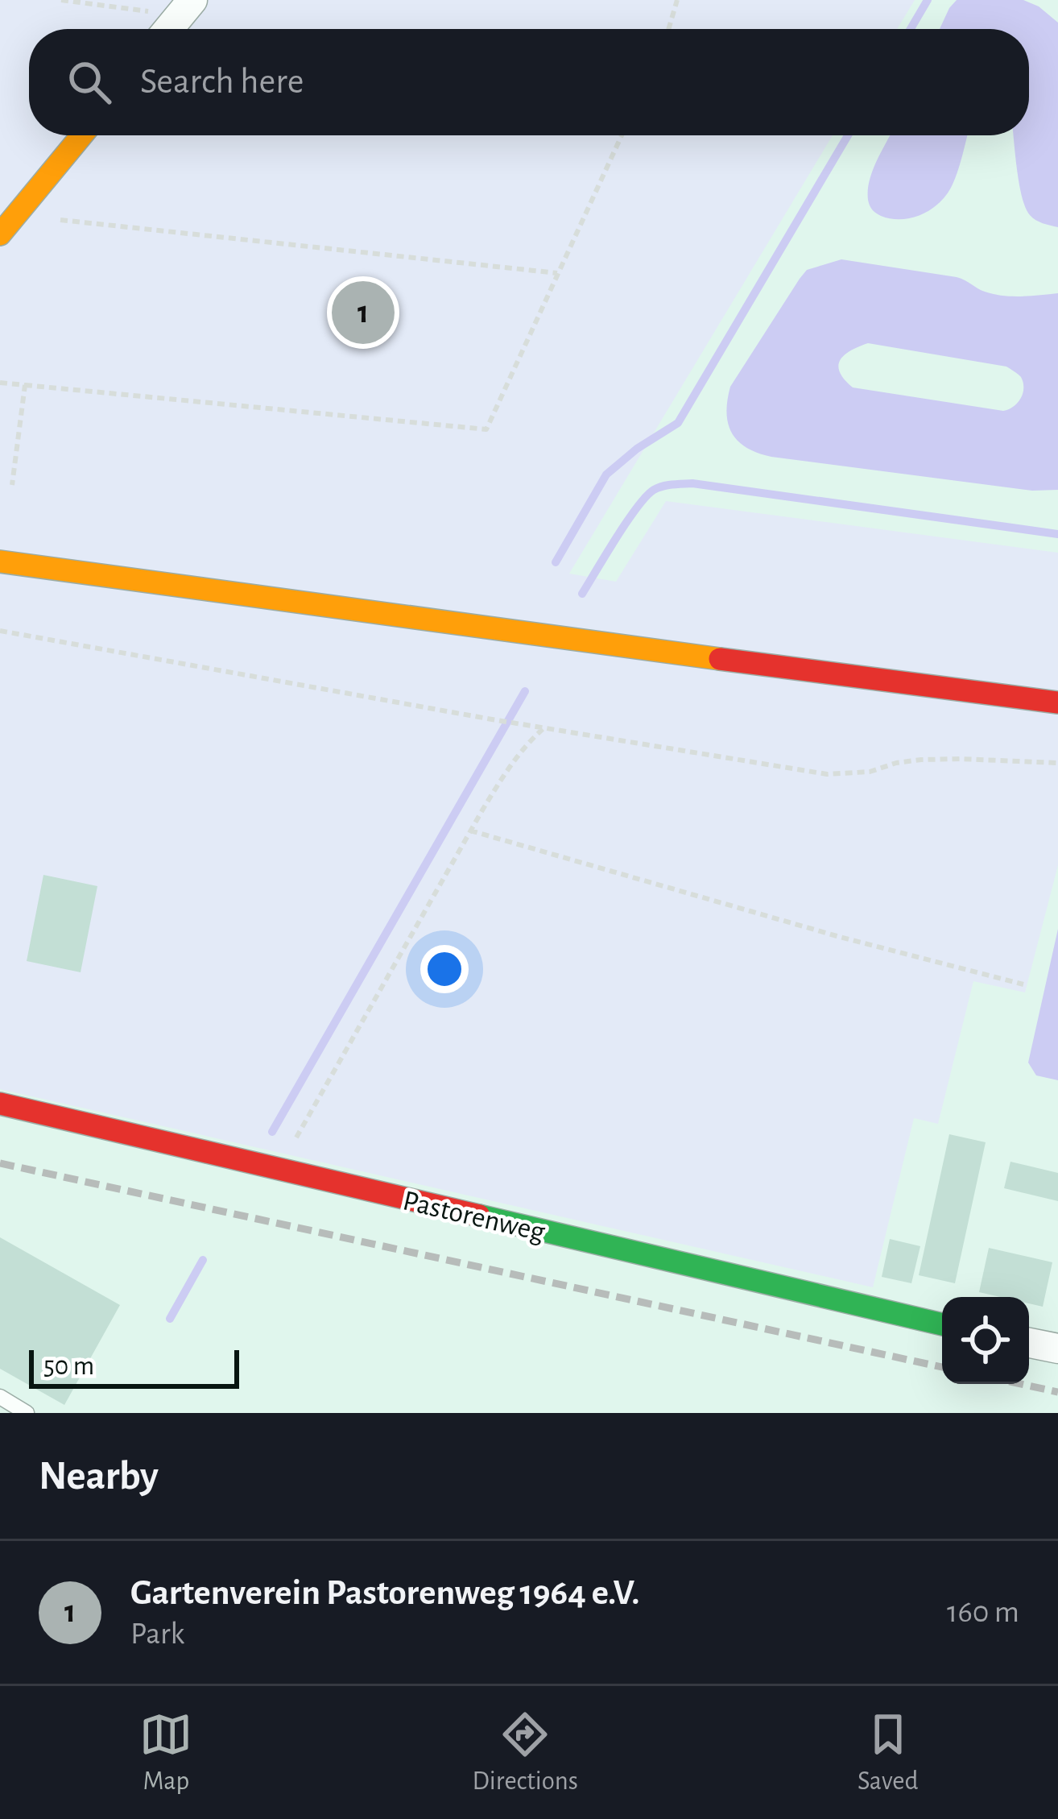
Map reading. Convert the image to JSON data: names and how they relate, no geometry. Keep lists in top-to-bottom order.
{
  "streets": {
    "street": ["Pastorenweg"]
  },
  "scale_bar": "50 m",
  "page": {
    "search": "Search here",
    "pins": "1",
    "scale": "50 m",
    "heading": "Nearby",
    "list": [
      {
        "mark": "1",
        "name": "Gartenverein Pastorenweg 1964 e.V.",
        "note": "Park",
        "value": "160 m"
      }
    ],
    "nav": ["Map", "Directions", "Saved"]
  }
}
